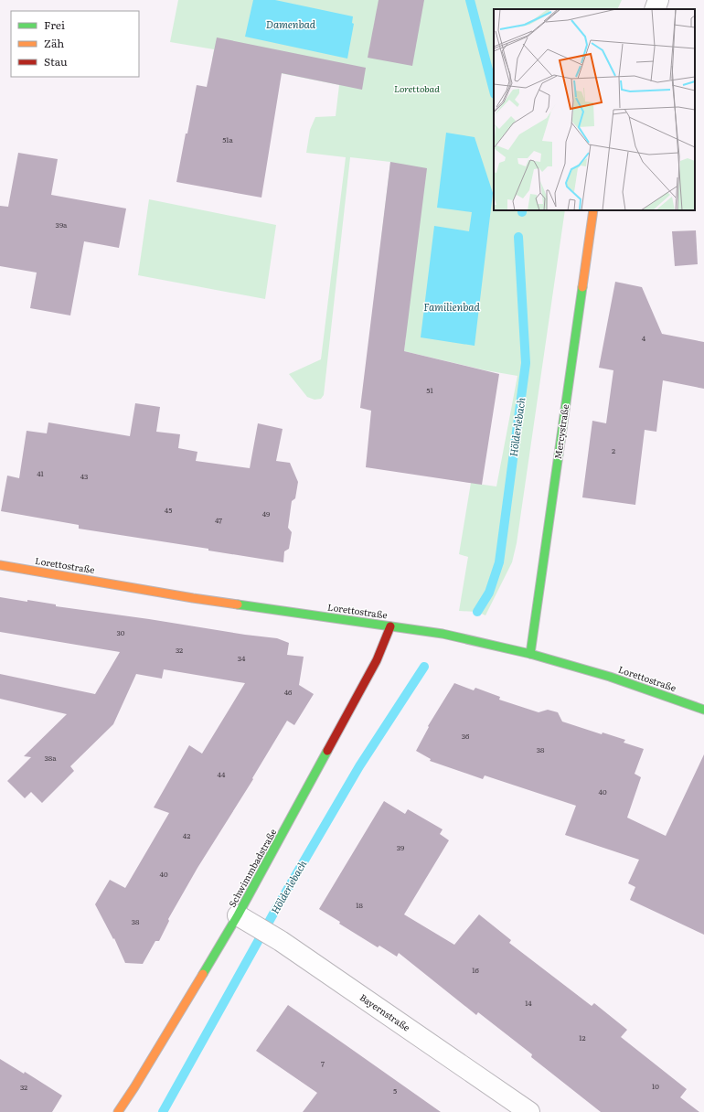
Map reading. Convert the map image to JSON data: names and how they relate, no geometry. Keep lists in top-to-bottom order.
{
  "streets": {
    "street": [
      "Mercystraße",
      "Lorettostraße",
      "Schwimmbadstraße",
      "Bayernstraße"
    ]
  },
  "crossings": [
    ["Mercystraße", "Lorettostraße"],
    ["Lorettostraße", "Schwimmbadstraße"],
    ["Schwimmbadstraße", "Bayernstraße"]
  ],
  "water": ["Damenbad", "Familienbad", "Hölderlebach"],
  "parks": ["Lorettobad"],
  "house_numbers": [
    "51a",
    "39a",
    "4",
    "51",
    "2",
    "41",
    "43",
    "45",
    "49",
    "47",
    "30",
    "32",
    "34",
    "46",
    "36",
    "38",
    "38a",
    "44",
    "40",
    "42",
    "39",
    "40",
    "18",
    "38",
    "16",
    "14",
    "12",
    "7",
    "10",
    "32",
    "5"
  ],
  "legend": ["Frei", "Zäh", "Stau"]
}
